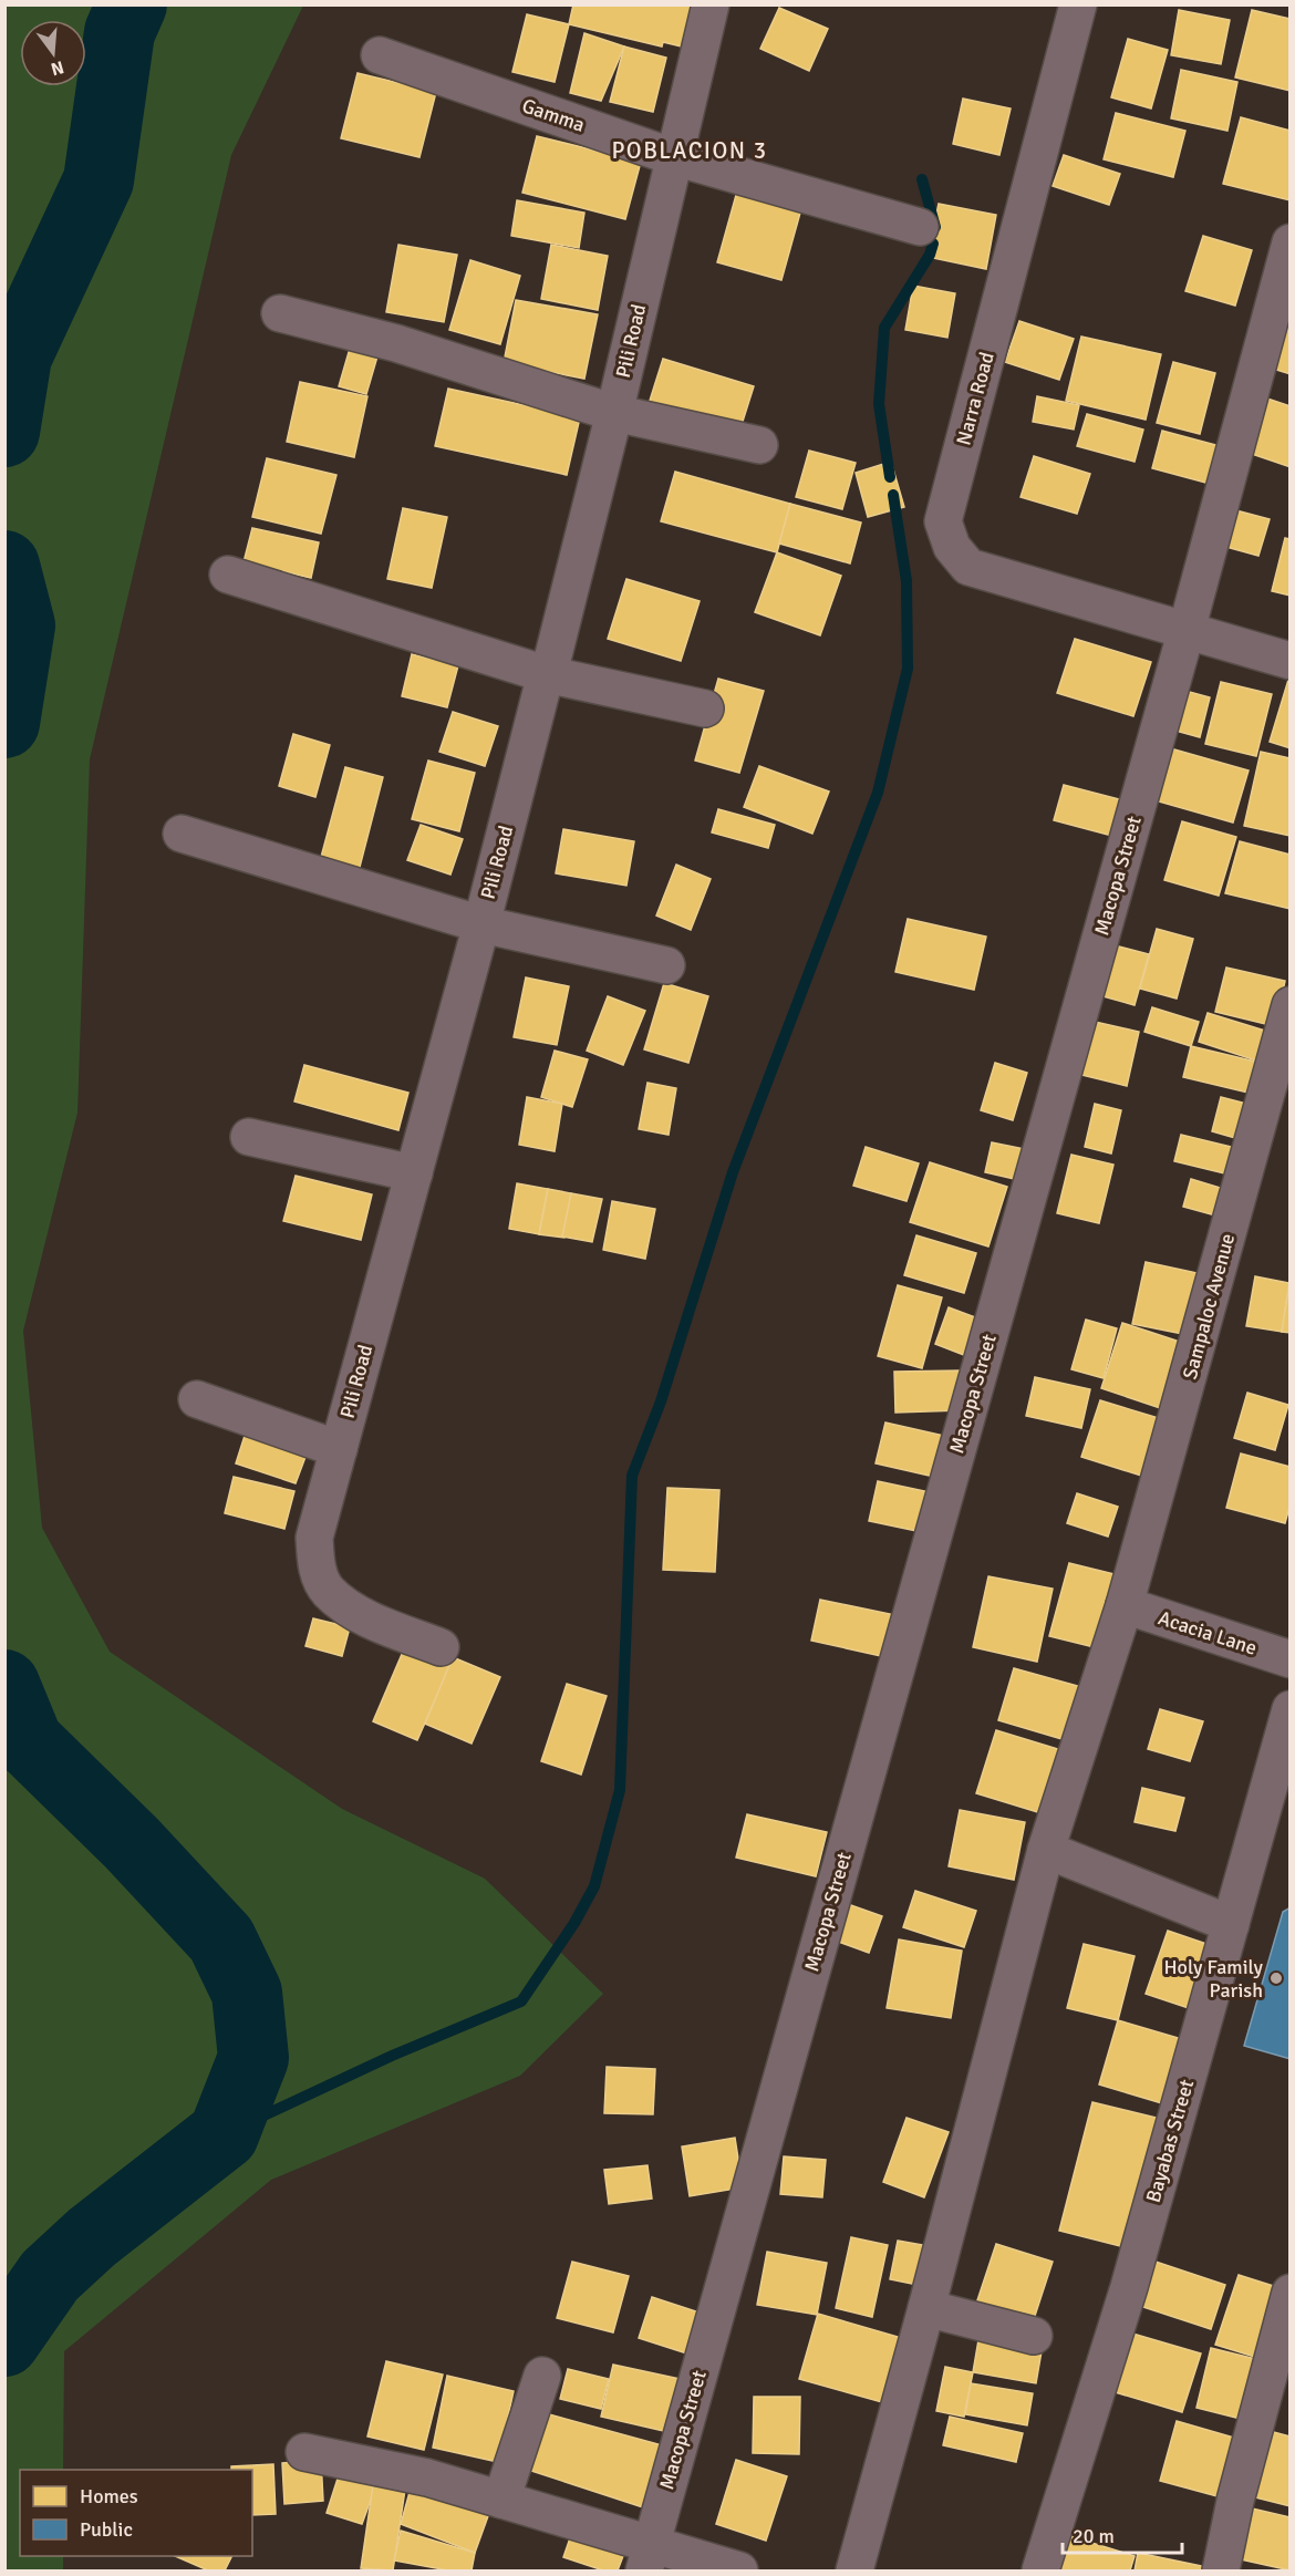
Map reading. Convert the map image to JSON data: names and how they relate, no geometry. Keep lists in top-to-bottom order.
{
  "streets": {
    "street": [
      "Gamma",
      "Pili Road",
      "Narra Road",
      "Macopa Street",
      "Sampaloc Avenue",
      "Acacia Lane",
      "Bayabas Street"
    ]
  },
  "crossings": [
    ["Gamma", "Pili Road"],
    ["Narra Road", "Macopa Street"],
    ["Sampaloc Avenue", "Acacia Lane"]
  ],
  "districts": ["POBLACION 3"],
  "places": ["Holy Family Parish"],
  "legend": ["Homes", "Public"],
  "scale_bar": "20 m",
  "north": "bottom"
}
